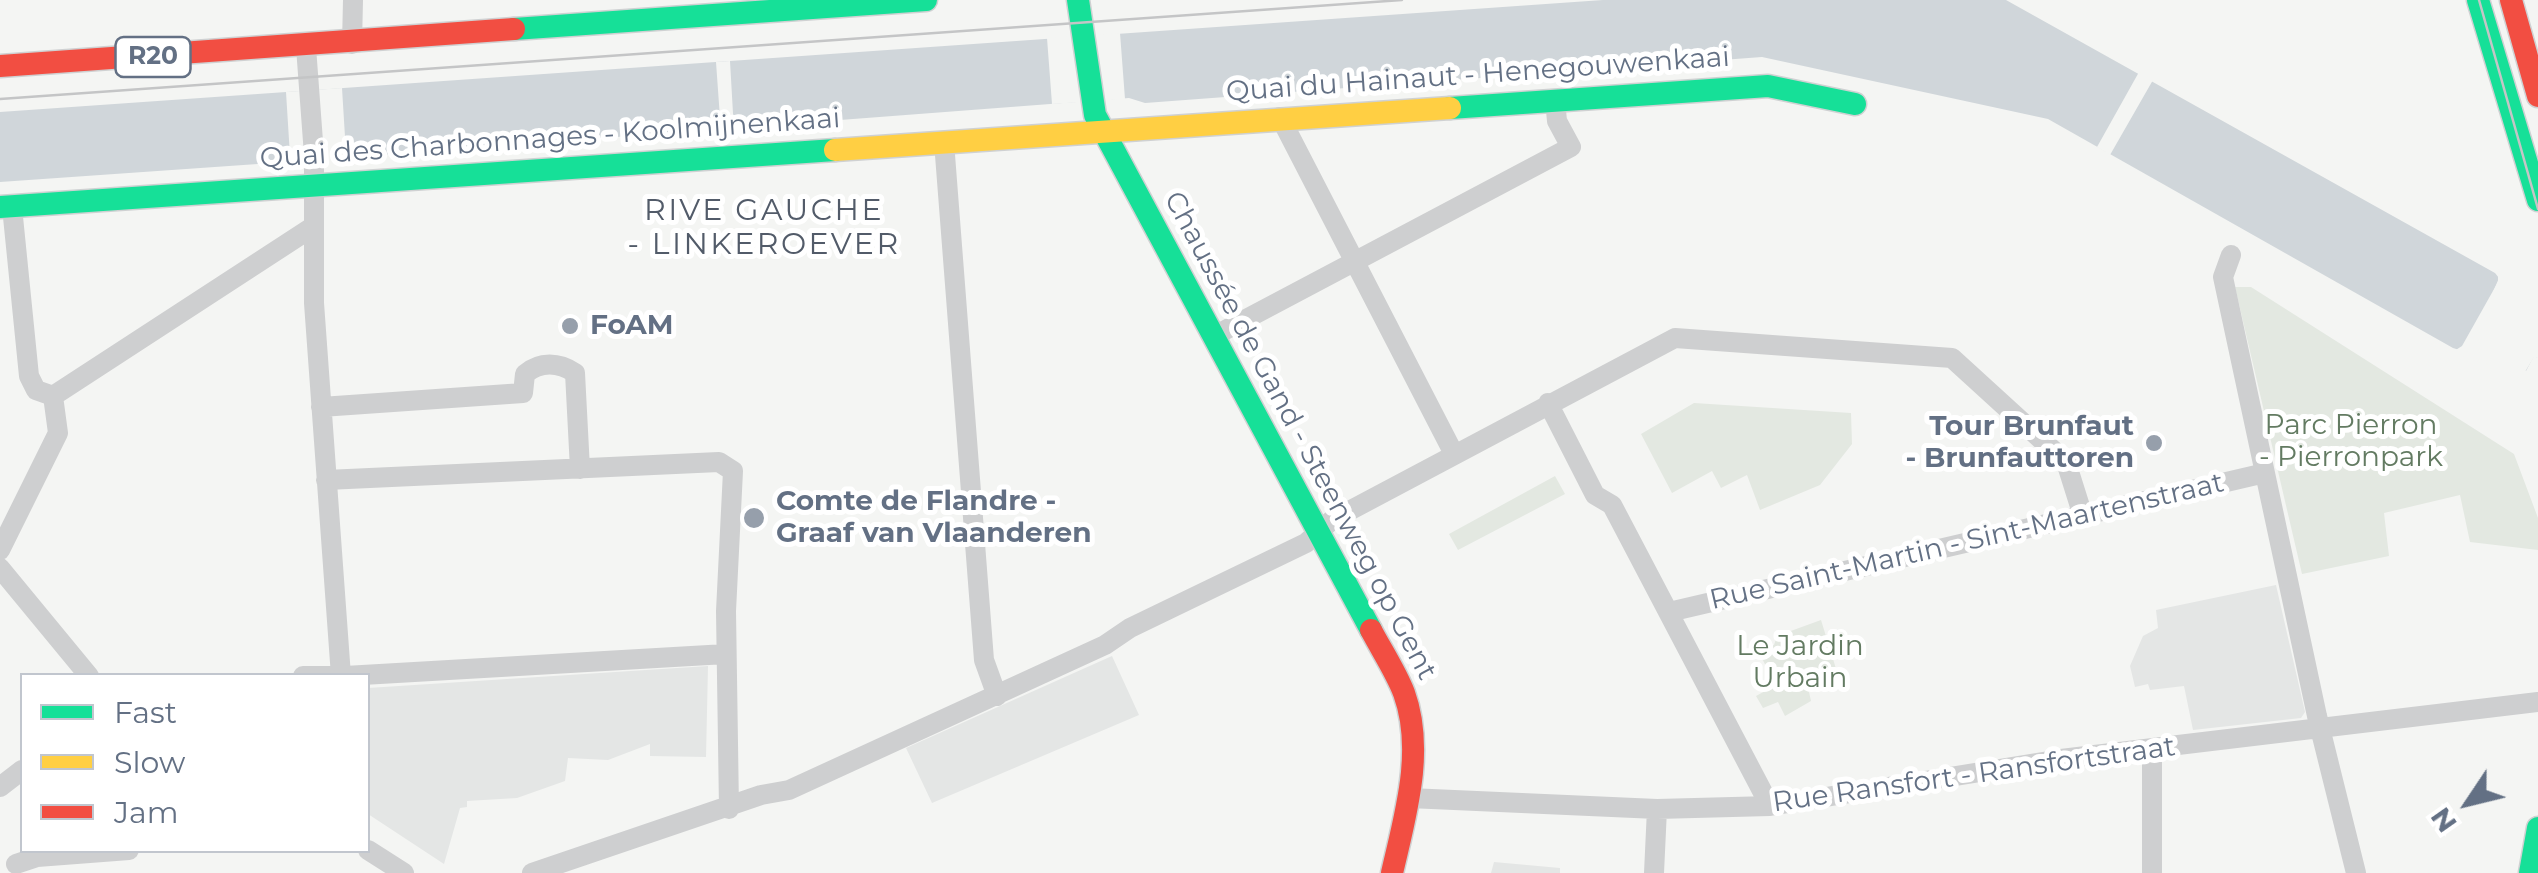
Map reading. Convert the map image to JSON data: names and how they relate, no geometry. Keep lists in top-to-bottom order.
{
  "streets": {
    "street": [
      "R20",
      "Quai du Hainaut - Henegouwenkaai",
      "Quai des Charbonnages - Koolmijnenkaai",
      "Chaussée de Gand - Steenweg op Gent",
      "Rue Saint-Martin - Sint-Maartenstraat",
      "Rue Ransfort - Ransfortstraat"
    ]
  },
  "crossings": [
    ["Quai du Hainaut - Henegouwenkaai", "Quai des Charbonnages - Koolmijnenkaai"],
    ["Quai du Hainaut - Henegouwenkaai", "Chaussée de Gand - Steenweg op Gent"],
    ["Quai des Charbonnages - Koolmijnenkaai", "Chaussée de Gand - Steenweg op Gent"],
    ["Chaussée de Gand - Steenweg op Gent", "Rue Ransfort - Ransfortstraat"]
  ],
  "districts": ["RIVE GAUCHE - LINKEROEVER"],
  "parks": ["Parc Pierron - Pierronpark", "Le Jardin Urbain"],
  "places": ["FoAM", "Tour Brunfaut - Brunfauttoren", "Comte de Flandre - Graaf van Vlaanderen"],
  "legend": ["Fast", "Slow", "Jam"],
  "north": "bottom left"
}
